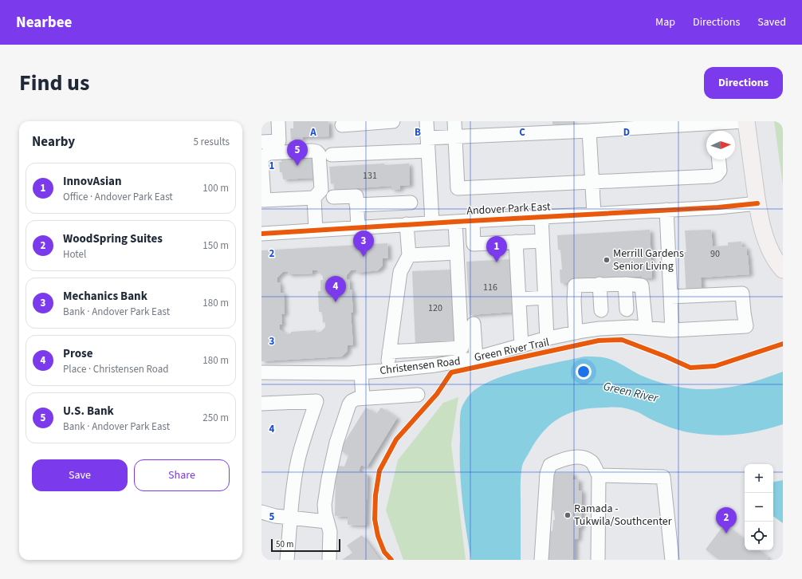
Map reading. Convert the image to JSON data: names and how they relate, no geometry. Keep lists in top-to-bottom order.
{
  "streets": {
    "street": ["Andover Park East", "Christensen Road"],
    "cycle path": ["Green River Trail"]
  },
  "water": ["Green River"],
  "places": ["Merrill Gardens Senior Living", "Ramada - Tukwila/Southcenter"],
  "house_numbers": [
    "131",
    "90",
    "116",
    "120"
  ],
  "scale_bar": "50 m",
  "north": "right",
  "page": {
    "header": "Nearbee",
    "nav": ["Map", "Directions", "Saved"],
    "title": "Find us",
    "buttons": [
      "Directions",
      ["Save", "Share"]
    ],
    "heading": ["Nearby", "5 results"],
    "pins": [
      "5",
      "3",
      "1",
      "4",
      "2"
    ],
    "list": [
      {
        "mark": "1",
        "name": "InnovAsian",
        "note": "Office · Andover Park East",
        "value": "100 m"
      },
      {
        "mark": "2",
        "name": "WoodSpring Suites",
        "note": "Hotel",
        "value": "150 m"
      },
      {
        "mark": "3",
        "name": "Mechanics Bank",
        "note": "Bank · Andover Park East",
        "value": "180 m"
      },
      {
        "mark": "4",
        "name": "Prose",
        "note": "Place · Christensen Road",
        "value": "180 m"
      },
      {
        "mark": "5",
        "name": "U.S. Bank",
        "note": "Bank · Andover Park East",
        "value": "250 m"
      }
    ],
    "map_buttons": ["+", "−"],
    "scale": "50 m"
  },
  "grid": {
    "columns": [
      "A",
      "B",
      "C",
      "D"
    ],
    "rows": [
      "1",
      "2",
      "3",
      "4",
      "5"
    ]
  }
}
